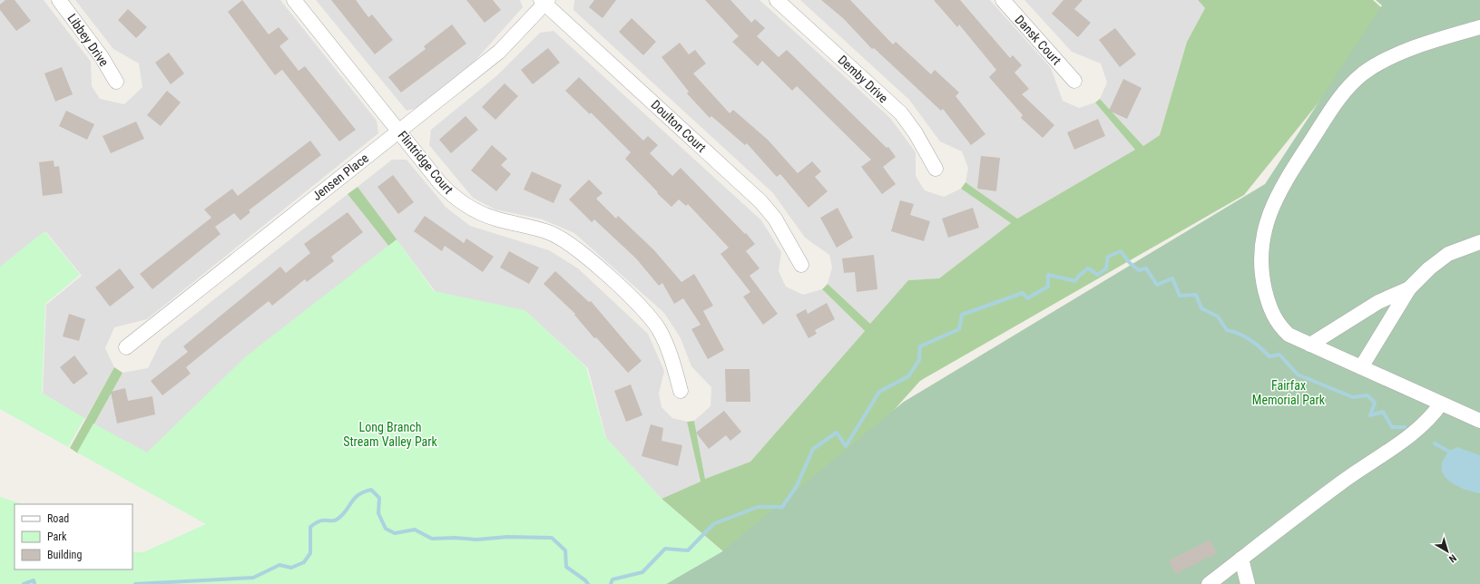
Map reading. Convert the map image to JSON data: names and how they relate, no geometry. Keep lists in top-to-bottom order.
{
  "streets": {
    "street": [
      "Libbey Drive",
      "Dansk Court",
      "Demby Drive",
      "Doulton Court",
      "Flintridge Court",
      "Jensen Place"
    ]
  },
  "crossings": [
    ["Doulton Court", "Jensen Place"],
    ["Flintridge Court", "Jensen Place"]
  ],
  "parks": ["Fairfax Memorial Park", "Long Branch Stream Valley Park"],
  "legend": ["Road", "Park", "Building"],
  "north": "bottom right"
}
